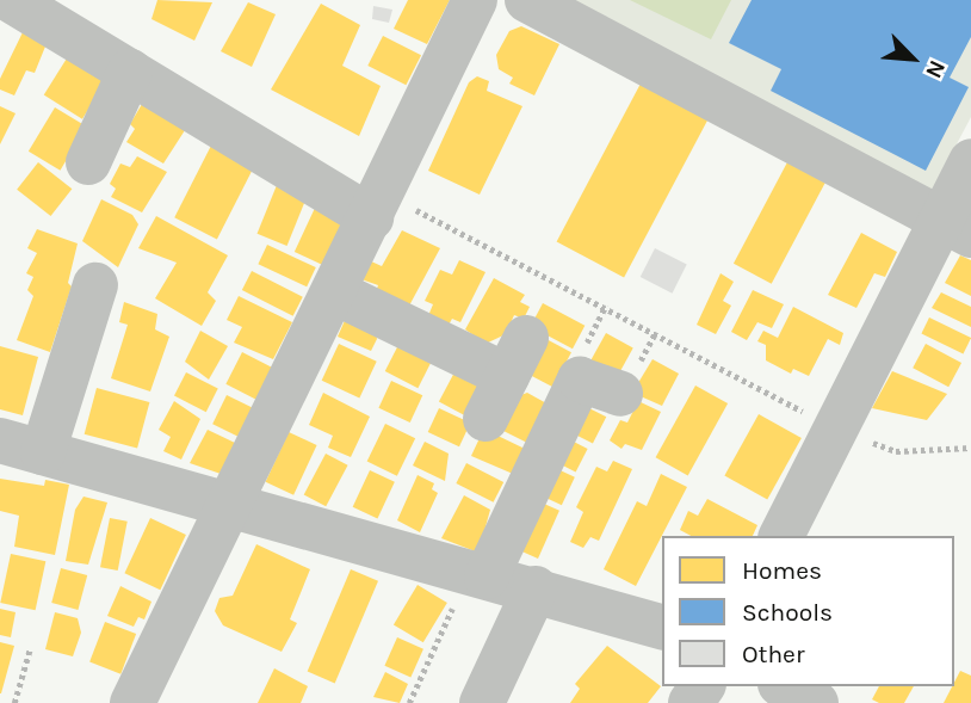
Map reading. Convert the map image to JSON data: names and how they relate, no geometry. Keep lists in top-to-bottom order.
{
  "legend": ["Homes", "Schools", "Other"],
  "north": "bottom right"
}
